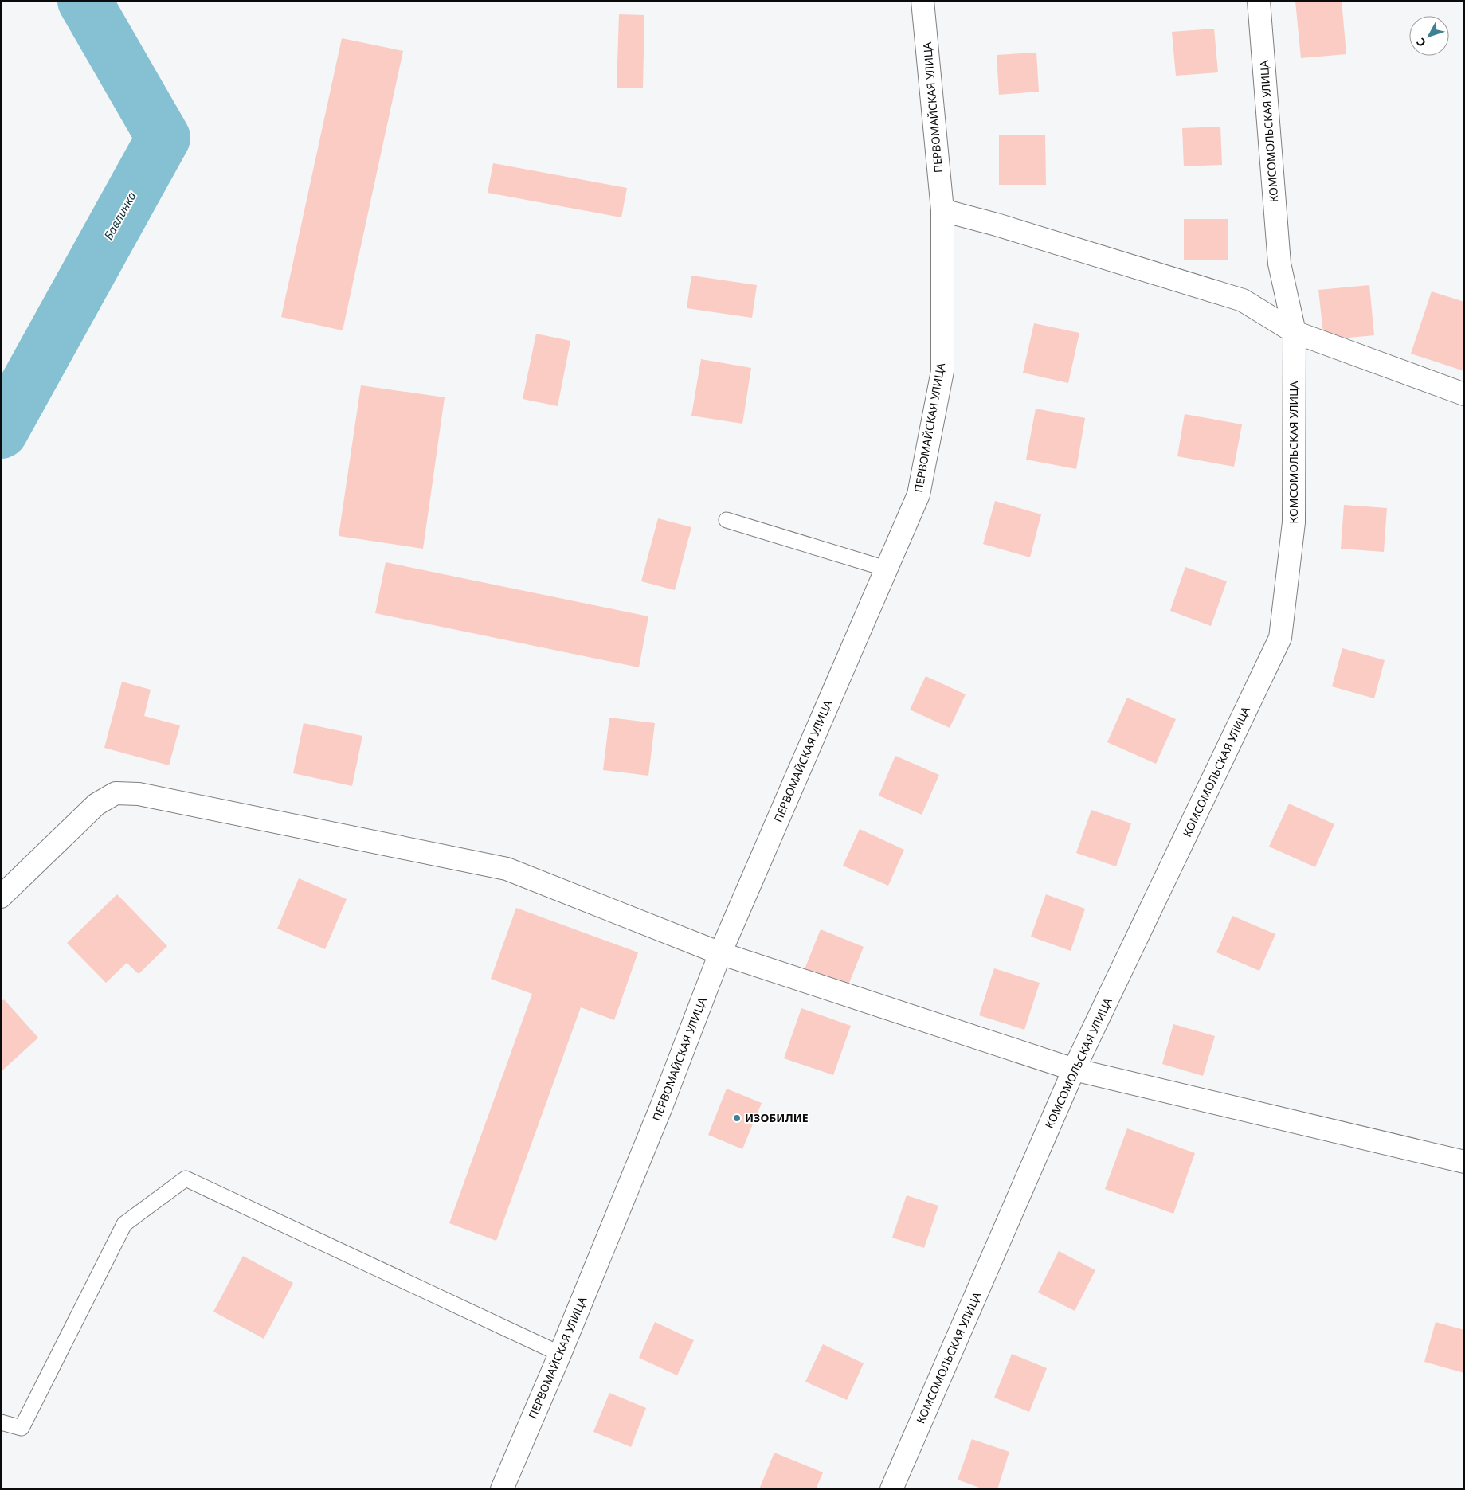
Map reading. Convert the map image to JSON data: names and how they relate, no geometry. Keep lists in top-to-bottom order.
{
  "streets": {
    "street": ["ПЕРВОМАЙСКАЯ УЛИЦА", "КОМСОМОЛЬСКАЯ УЛИЦА"]
  },
  "water": ["Бавлинка"],
  "places": ["ИЗОБИЛИЕ"],
  "north": "bottom left"
}
